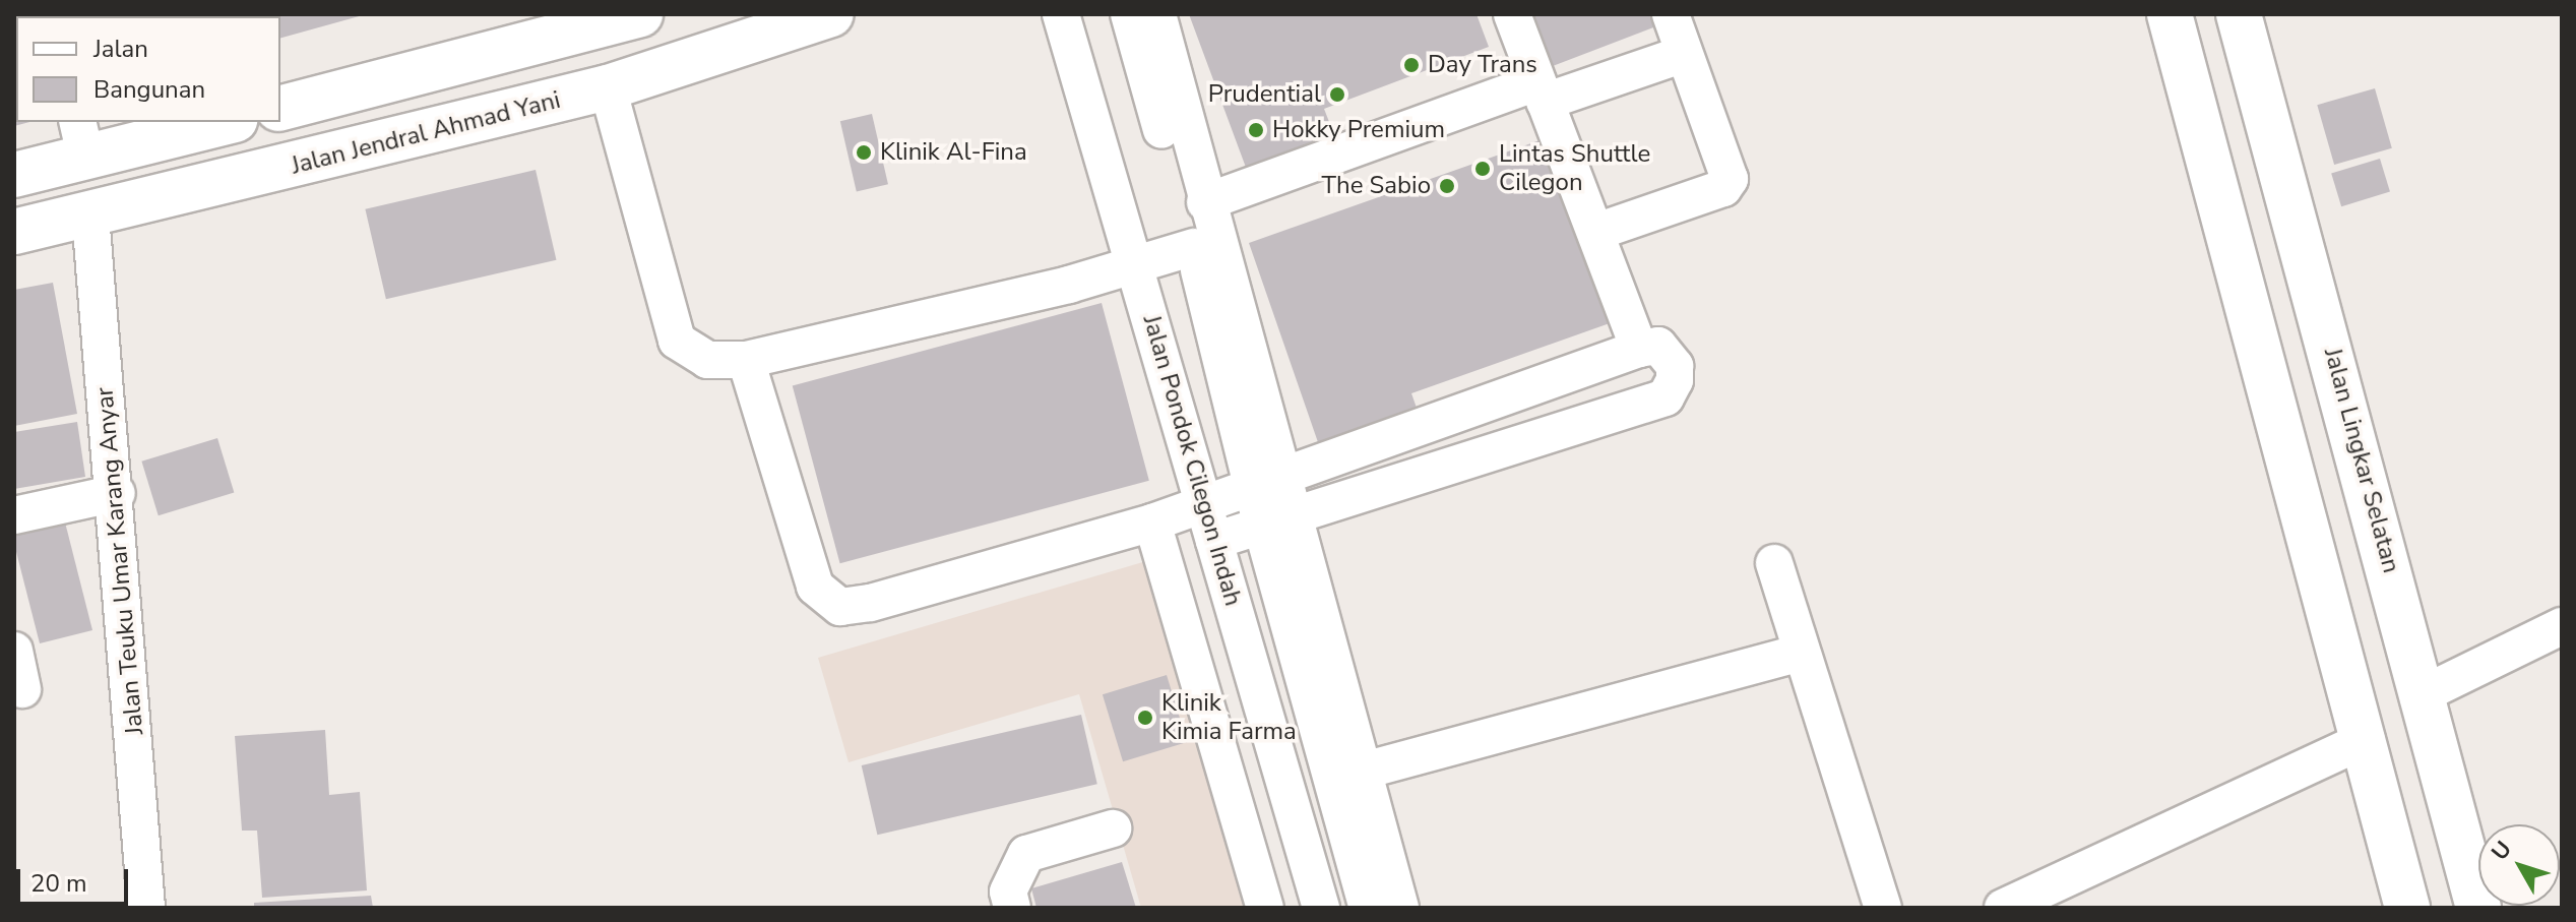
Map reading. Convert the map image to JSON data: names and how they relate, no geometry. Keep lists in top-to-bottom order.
{
  "streets": {
    "highway": ["Jalan Jendral Ahmad Yani", "Jalan Lingkar Selatan"],
    "street": ["Jalan Pondok Cilegon Indah", "Jalan Teuku Umar Karang Anyar"]
  },
  "crossings": [
    ["Jalan Jendral Ahmad Yani", "Jalan Teuku Umar Karang Anyar"]
  ],
  "places": [
    "Day Trans",
    "Prudential",
    "Hokky Premium",
    "Klinik Al-Fina",
    "Lintas Shuttle Cilegon",
    "The Sabio",
    "Klinik Kimia Farma"
  ],
  "legend": ["Jalan", "Bangunan"],
  "scale_bar": "20 m",
  "north": "top left"
}
